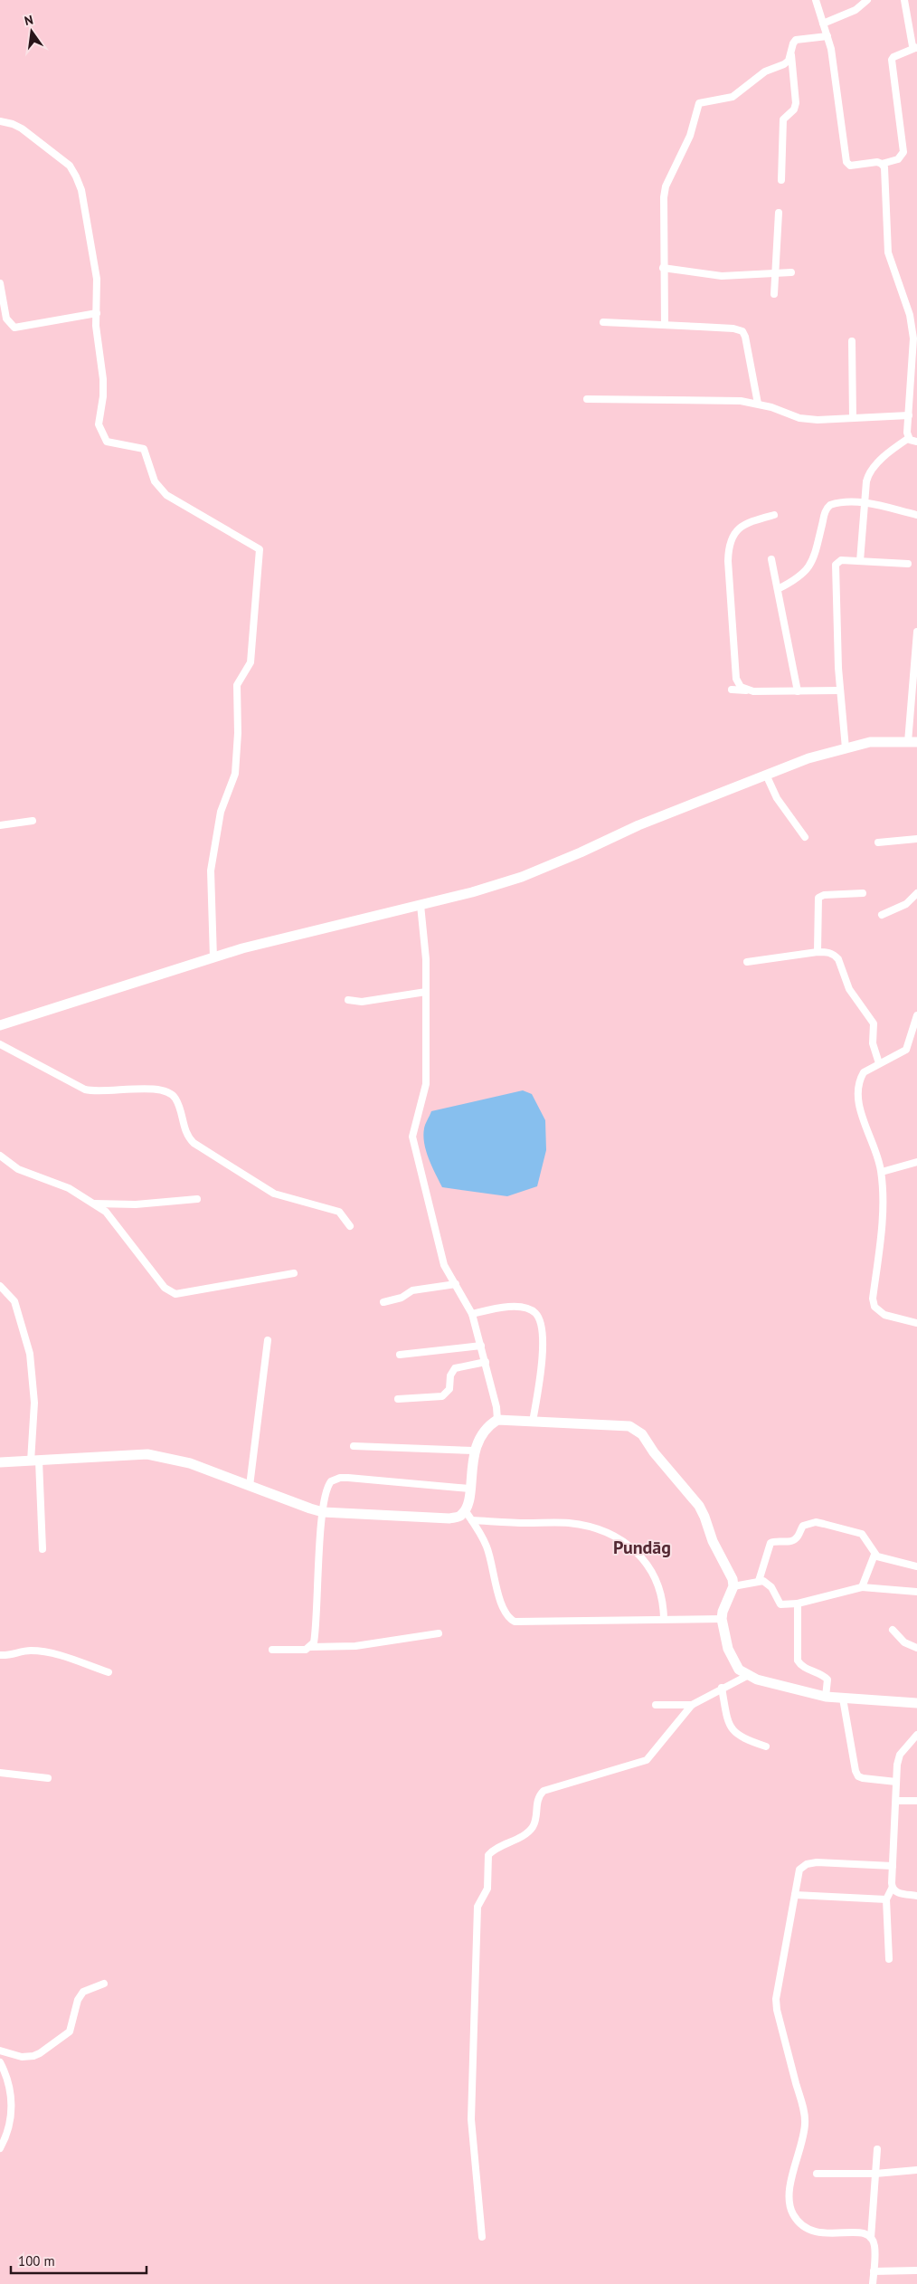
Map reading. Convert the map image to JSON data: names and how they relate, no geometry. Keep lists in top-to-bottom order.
{
  "districts": ["Pundāg"],
  "scale_bar": "100 m",
  "north": "top"
}
